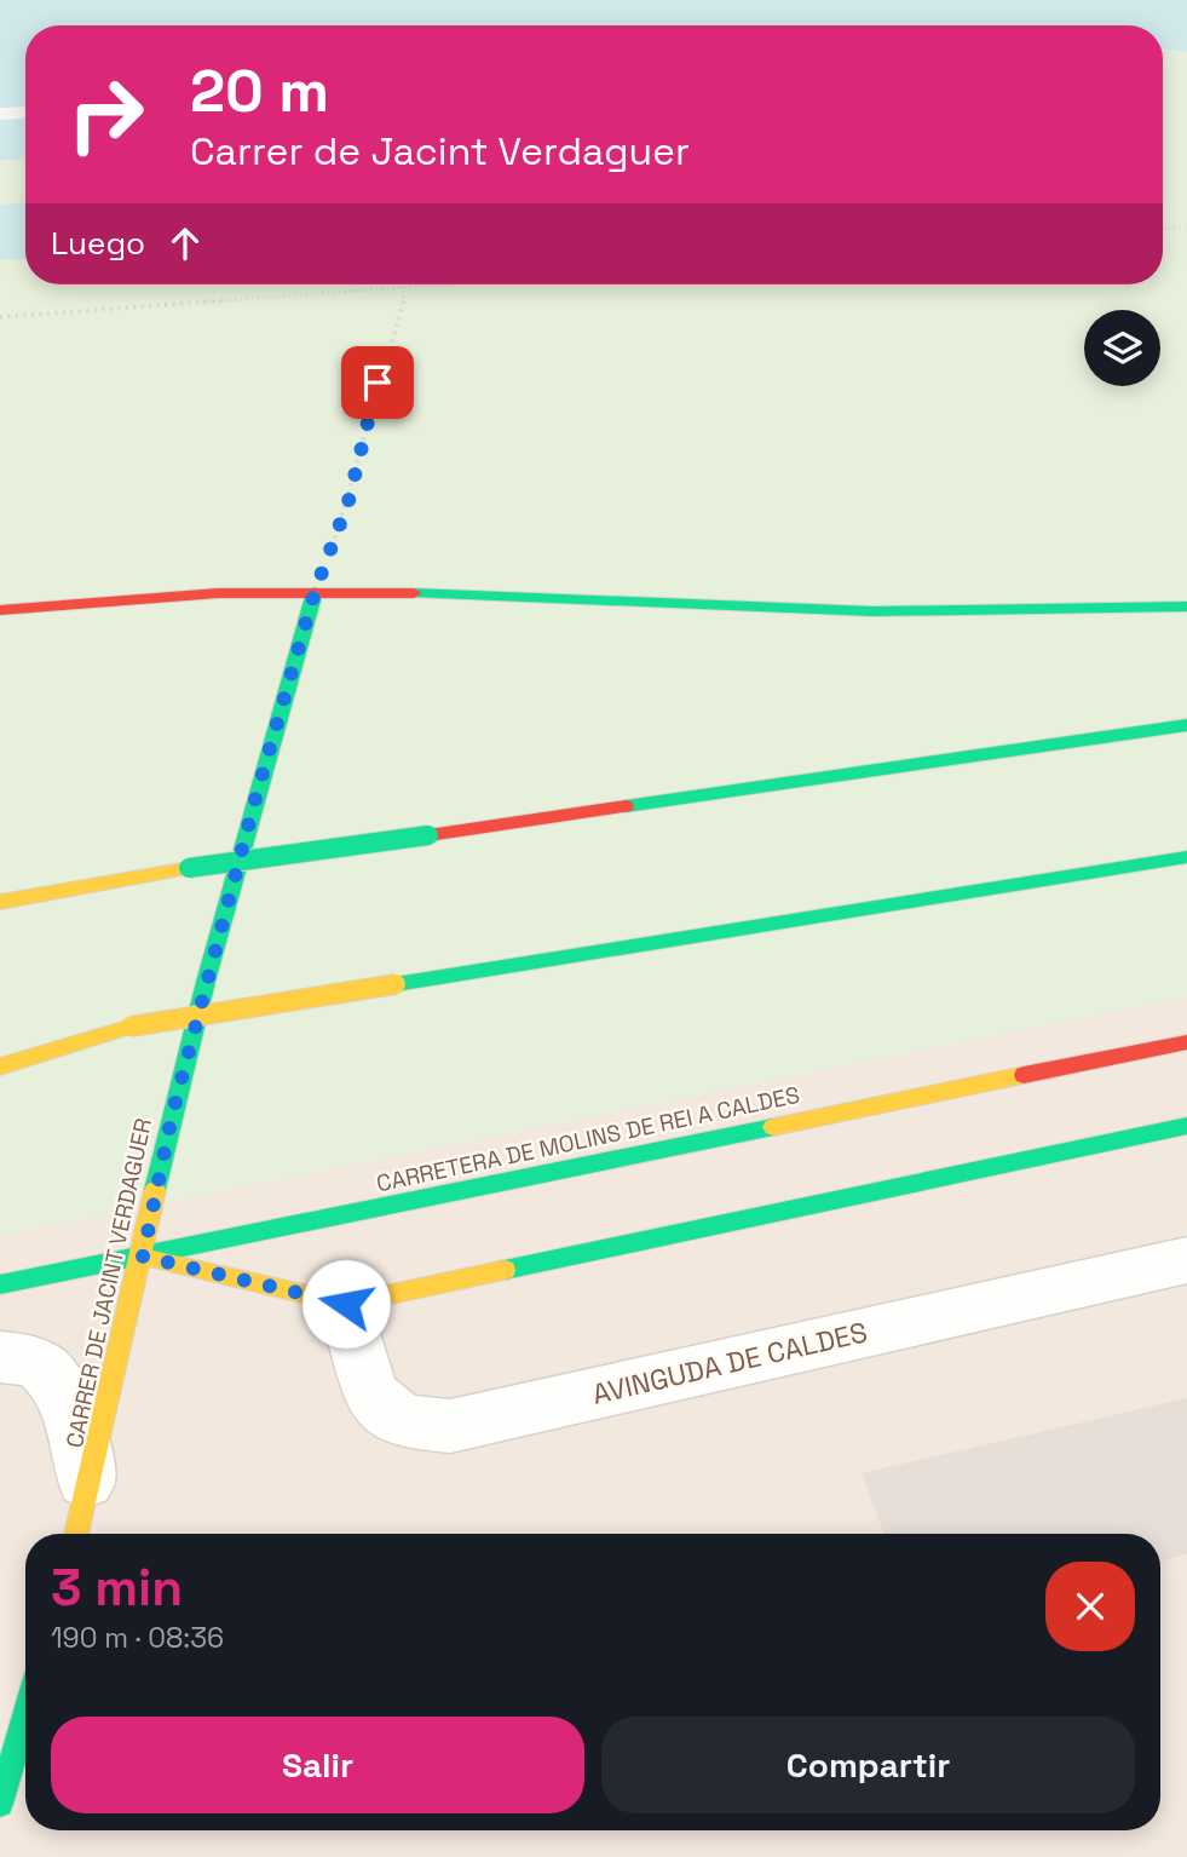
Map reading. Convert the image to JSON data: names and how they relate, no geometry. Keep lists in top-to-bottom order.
{
  "streets": {
    "main road": ["CARRETERA DE MOLINS DE REI A CALDES", "CARRER DE JACINT VERDAGUER"],
    "street": ["AVINGUDA DE CALDES"]
  },
  "crossings": [
    ["CARRETERA DE MOLINS DE REI A CALDES", "CARRER DE JACINT VERDAGUER"]
  ],
  "page": {
    "turn": ["20 m", "Carrer de Jacint Verdaguer"],
    "then": "Luego",
    "heading": ["3 min", "190 m · 08:36"],
    "buttons": ["Salir", "Compartir"]
  }
}
